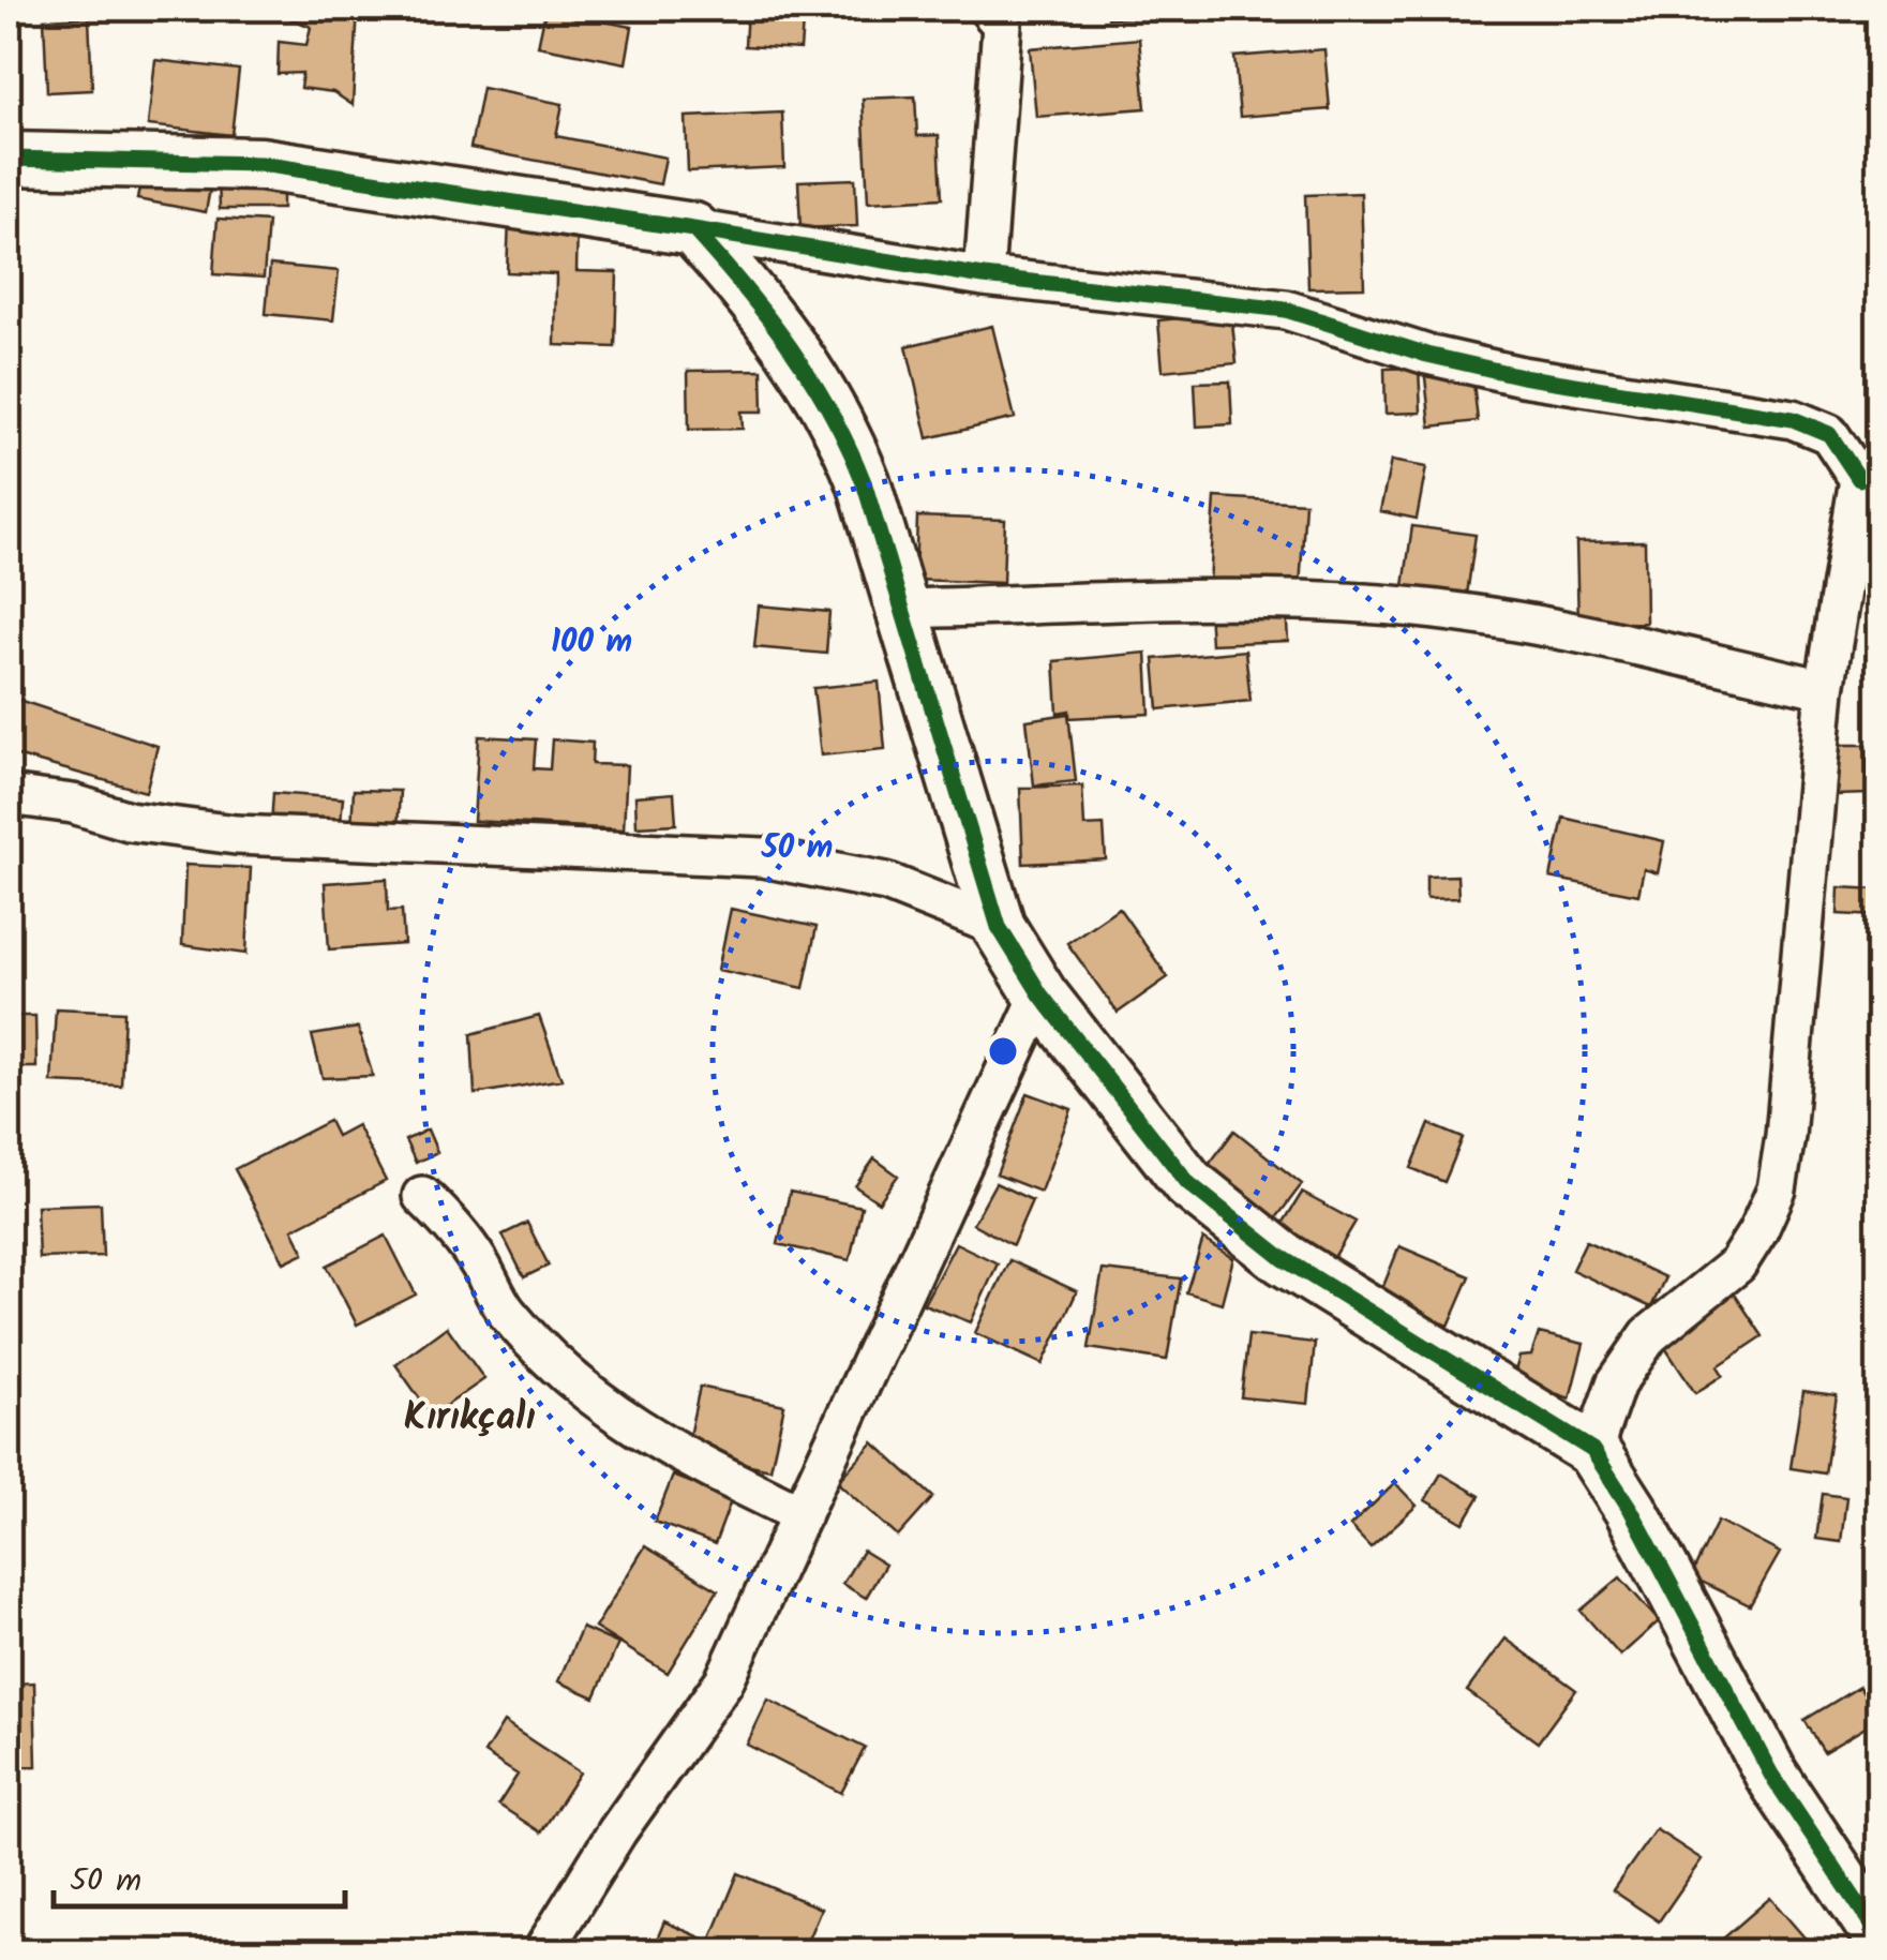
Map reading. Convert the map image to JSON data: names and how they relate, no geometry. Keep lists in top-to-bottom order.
{
  "districts": ["Kırıkçalı"],
  "scale_bar": "50 m",
  "rings": ["100 m", "50 m"]
}
